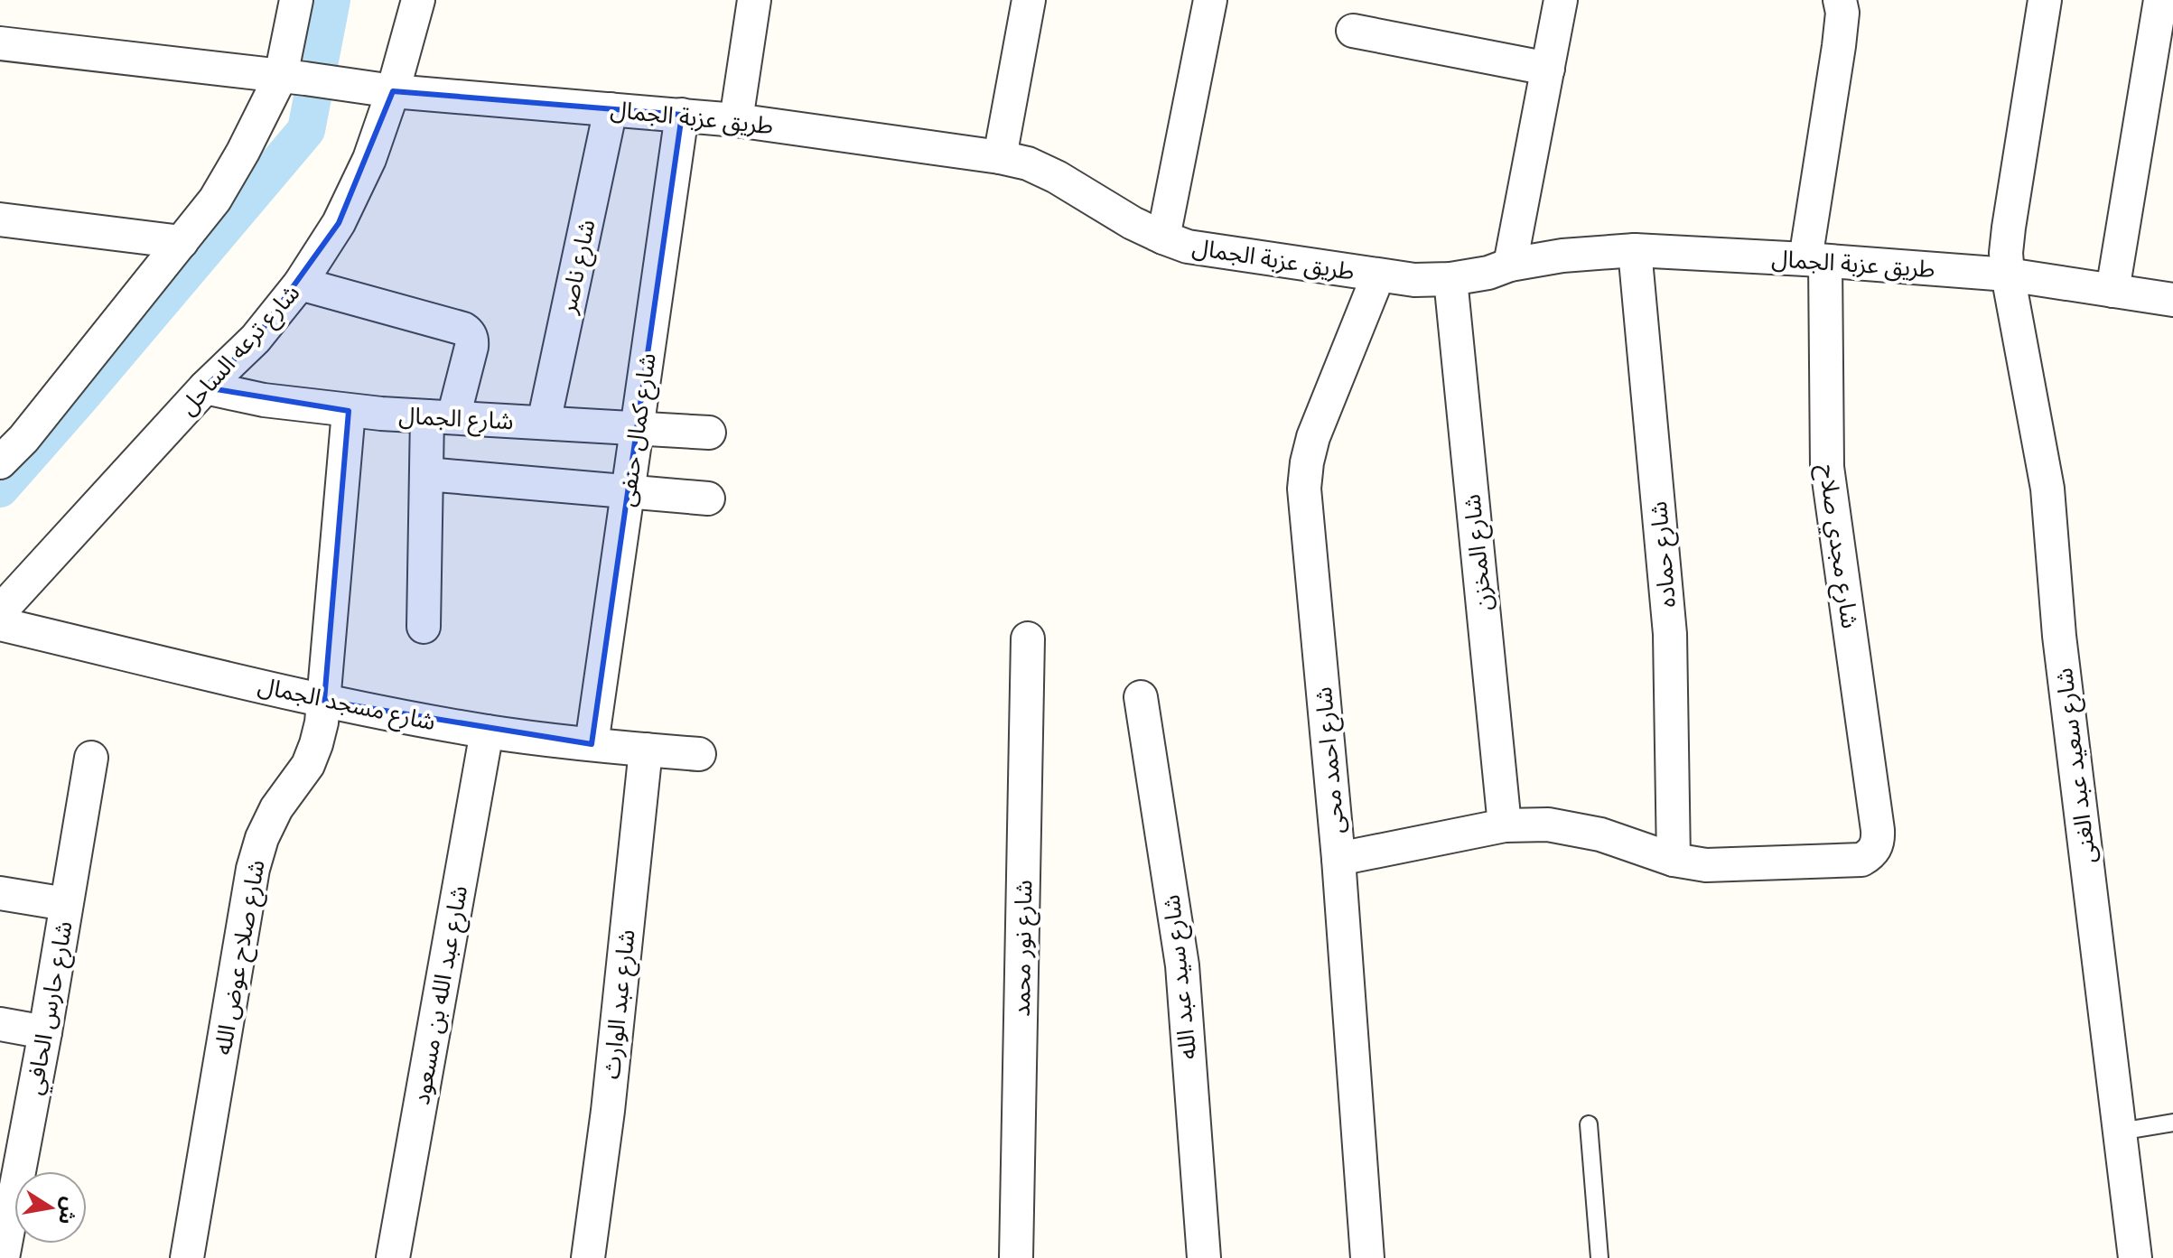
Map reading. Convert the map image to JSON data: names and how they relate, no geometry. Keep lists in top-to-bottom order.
{
  "streets": {
    "street": [
      "طريق عزبة الجمال",
      "شارع ناصر",
      "شارع ترعه الساحل",
      "شارع الجمال",
      "شارع كمال حنفى",
      "شارع مجدي صلاح",
      "شارع المخزن",
      "شارع حماده",
      "شارع مسجد الجمال",
      "شارع احمد محى",
      "شارع سعيد عبد الغنى",
      "شارع نور محمد",
      "شارع صلاح عوض الله",
      "شارع سيد عبد الله",
      "شارع عبد الله بن مسعود",
      "شارع عبد الوارث",
      "شارع حارس الحافي"
    ]
  },
  "crossings": [
    ["طريق عزبة الجمال", "شارع ناصر"],
    ["طريق عزبة الجمال", "شارع ترعه الساحل"],
    ["طريق عزبة الجمال", "شارع كمال حنفى"],
    ["طريق عزبة الجمال", "شارع مجدي صلاح"],
    ["طريق عزبة الجمال", "شارع المخزن"],
    ["طريق عزبة الجمال", "شارع حماده"],
    ["طريق عزبة الجمال", "شارع احمد محى"],
    ["طريق عزبة الجمال", "شارع سعيد عبد الغنى"],
    ["شارع ناصر", "شارع الجمال"],
    ["شارع ترعه الساحل", "شارع الجمال"],
    ["شارع الجمال", "شارع كمال حنفى"],
    ["شارع الجمال", "شارع صلاح عوض الله"],
    ["شارع كمال حنفى", "شارع مسجد الجمال"],
    ["شارع مجدي صلاح", "شارع حماده"],
    ["شارع مسجد الجمال", "شارع صلاح عوض الله"],
    ["شارع مسجد الجمال", "شارع عبد الله بن مسعود"],
    ["شارع مسجد الجمال", "شارع عبد الوارث"]
  ],
  "north": "right"
}
